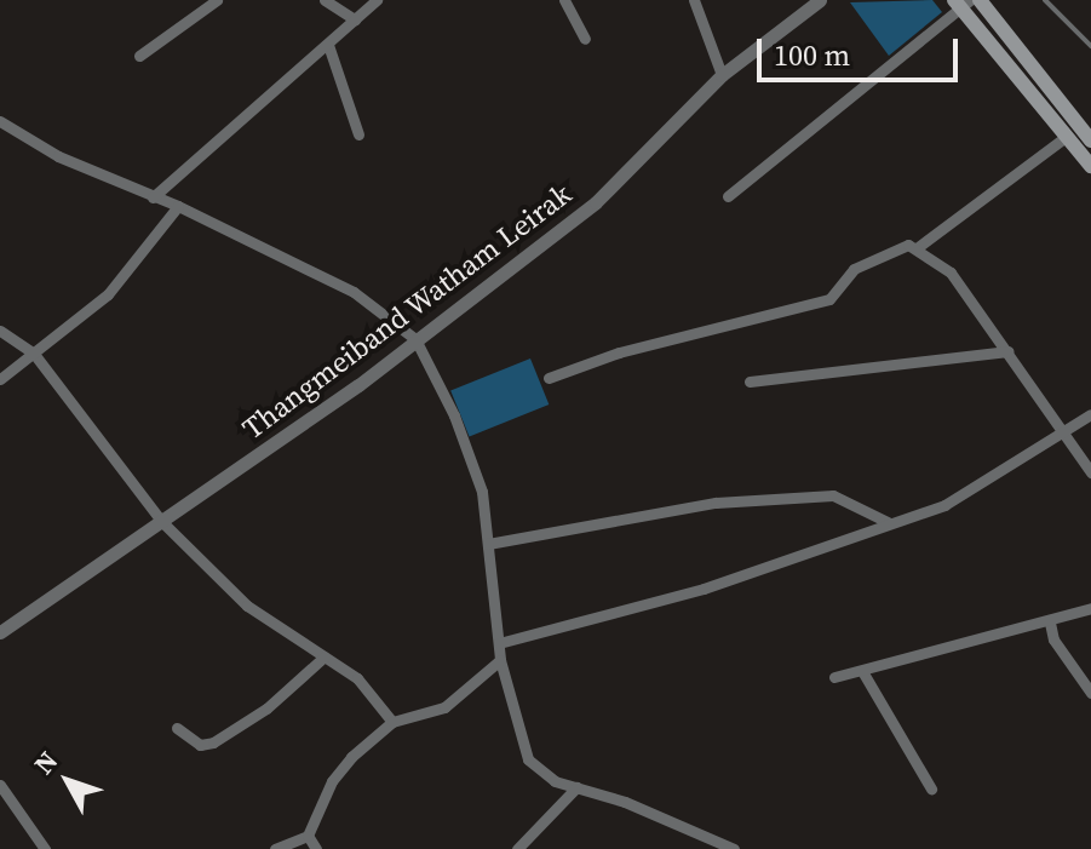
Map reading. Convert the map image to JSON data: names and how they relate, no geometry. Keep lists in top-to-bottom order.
{
  "streets": {
    "street": ["Thangmeiband Watham Leirak"]
  },
  "scale_bar": "100 m",
  "north": "top left"
}
